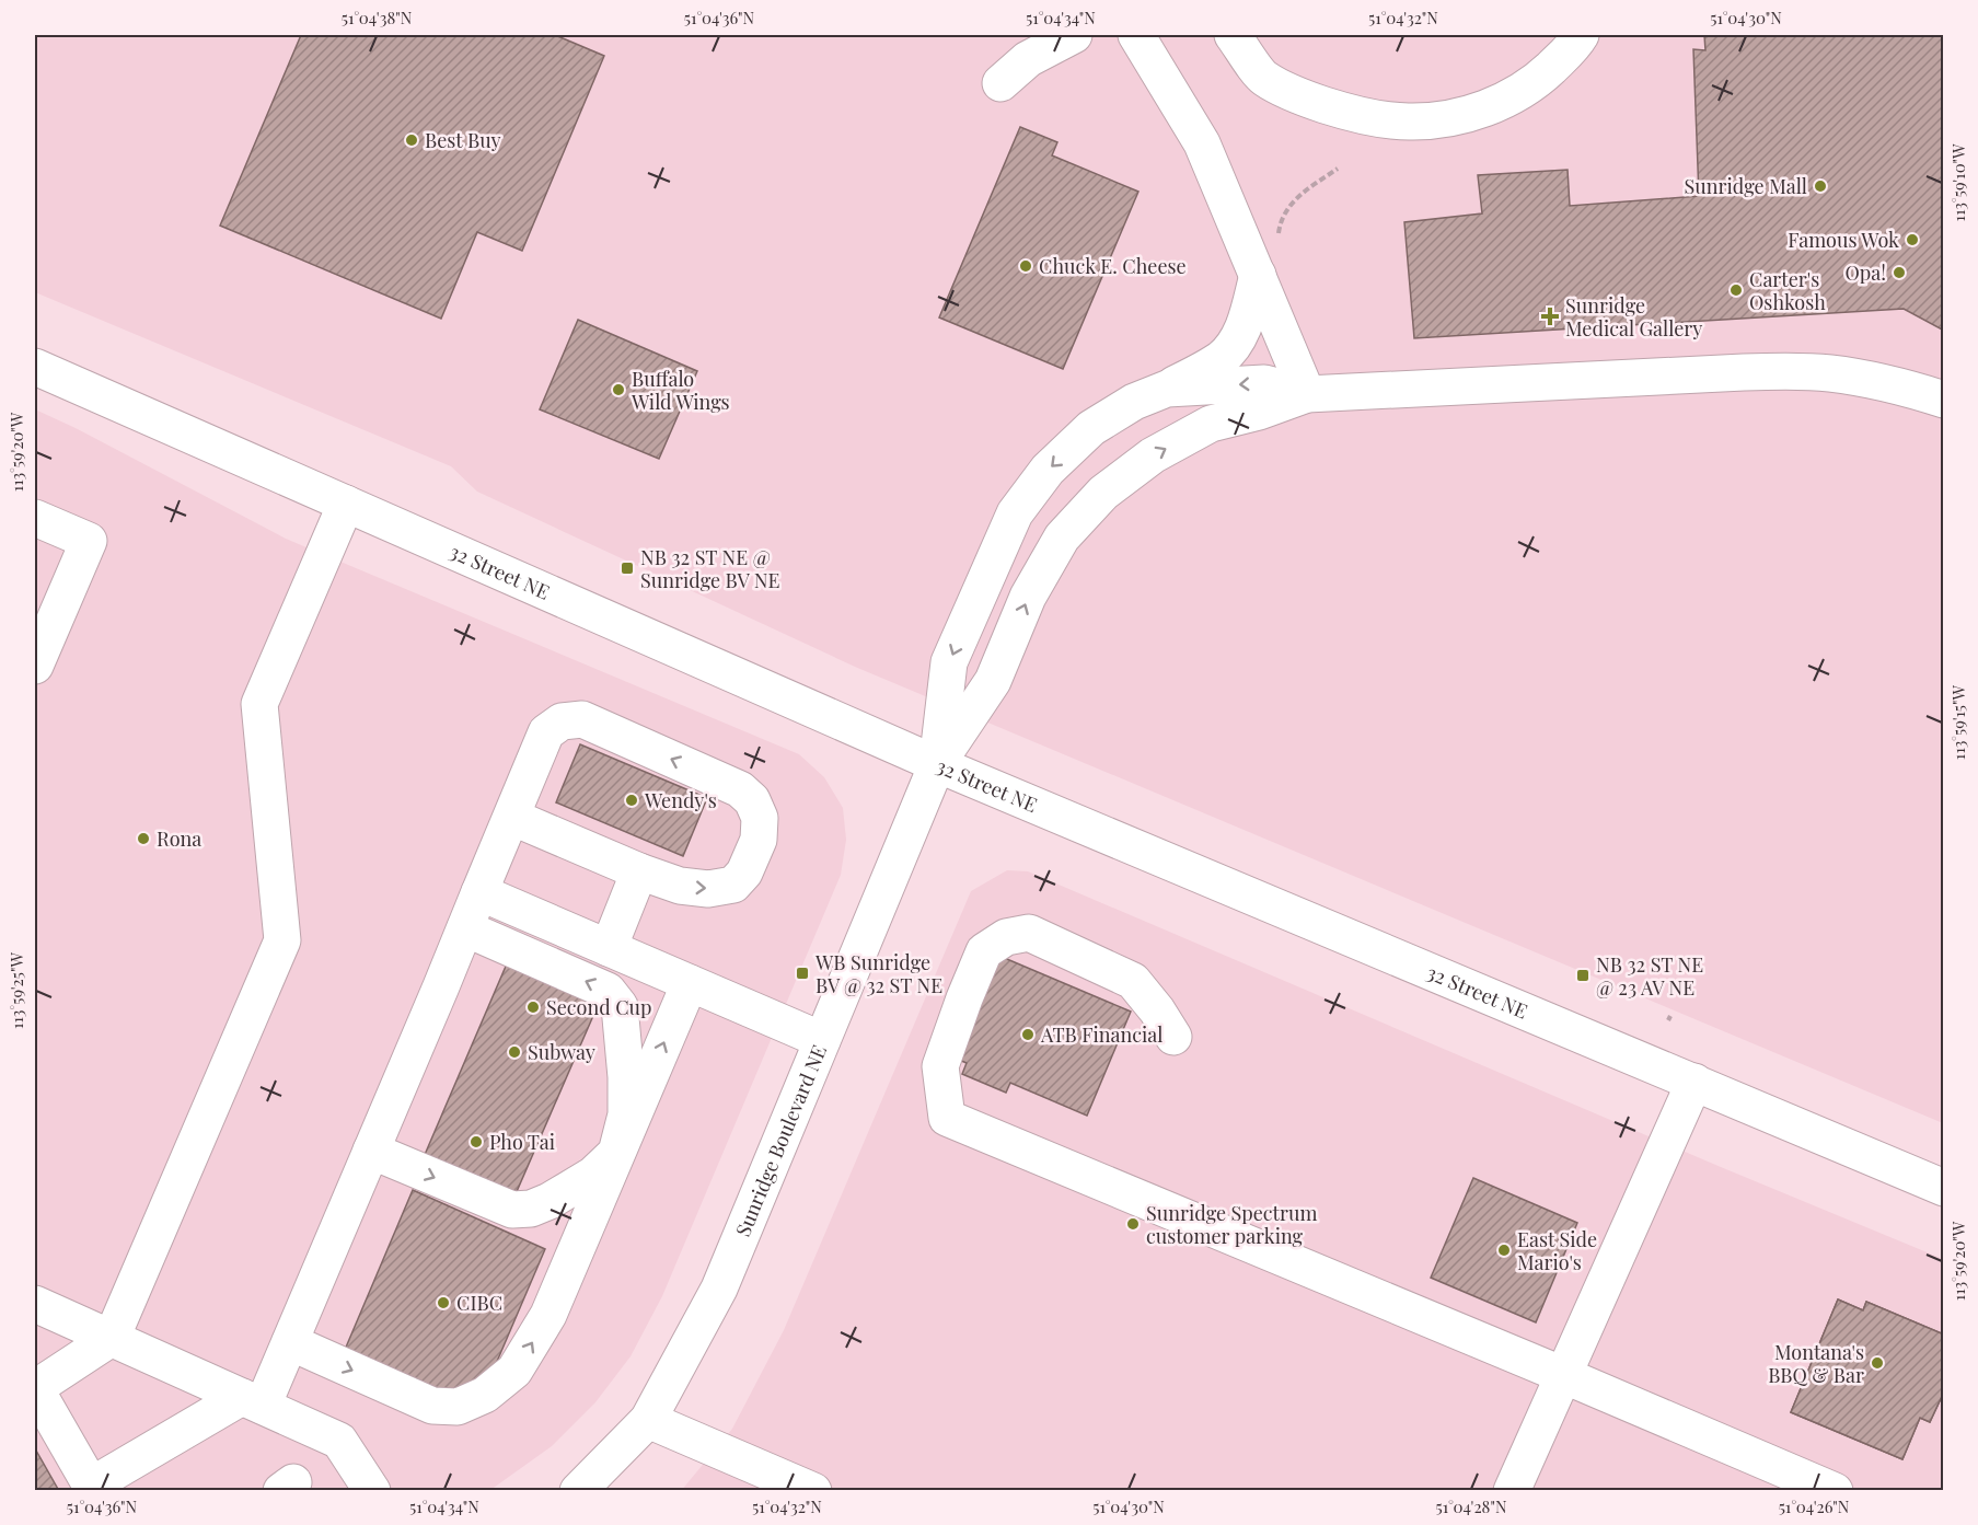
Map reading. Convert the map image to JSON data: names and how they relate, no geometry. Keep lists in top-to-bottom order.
{
  "streets": {
    "street": ["32 Street NE", "Sunridge Boulevard NE"]
  },
  "crossings": [
    ["32 Street NE", "Sunridge Boulevard NE"]
  ],
  "places": {
    "other": [
      "Best Buy",
      "Sunridge Mall",
      "Famous Wok",
      "Chuck E. Cheese",
      "Opa!",
      "Carter's Oshkosh",
      "Buffalo Wild Wings",
      "Wendy's",
      "Rona",
      "Second Cup",
      "ATB Financial",
      "Subway",
      "Pho Tai",
      "Sunridge Spectrum customer parking",
      "East Side Mario's",
      "CIBC",
      "Montana's BBQ & Bar"
    ],
    "health": ["Sunridge Medical Gallery"],
    "transit": ["NB 32 ST NE @ Sunridge BV NE", "WB Sunridge BV @ 32 ST NE", "NB 32 ST NE @ 23 AV NE"]
  },
  "coordinates": [
    "51°04'38\"N",
    "51°04'36\"N",
    "51°04'34\"N",
    "51°04'32\"N",
    "51°04'30\"N",
    "113°59'10\"W",
    "113°59'20\"W",
    "113°59'15\"W",
    "113°59'25\"W",
    "51°04'28\"N",
    "51°04'26\"N"
  ]
}
